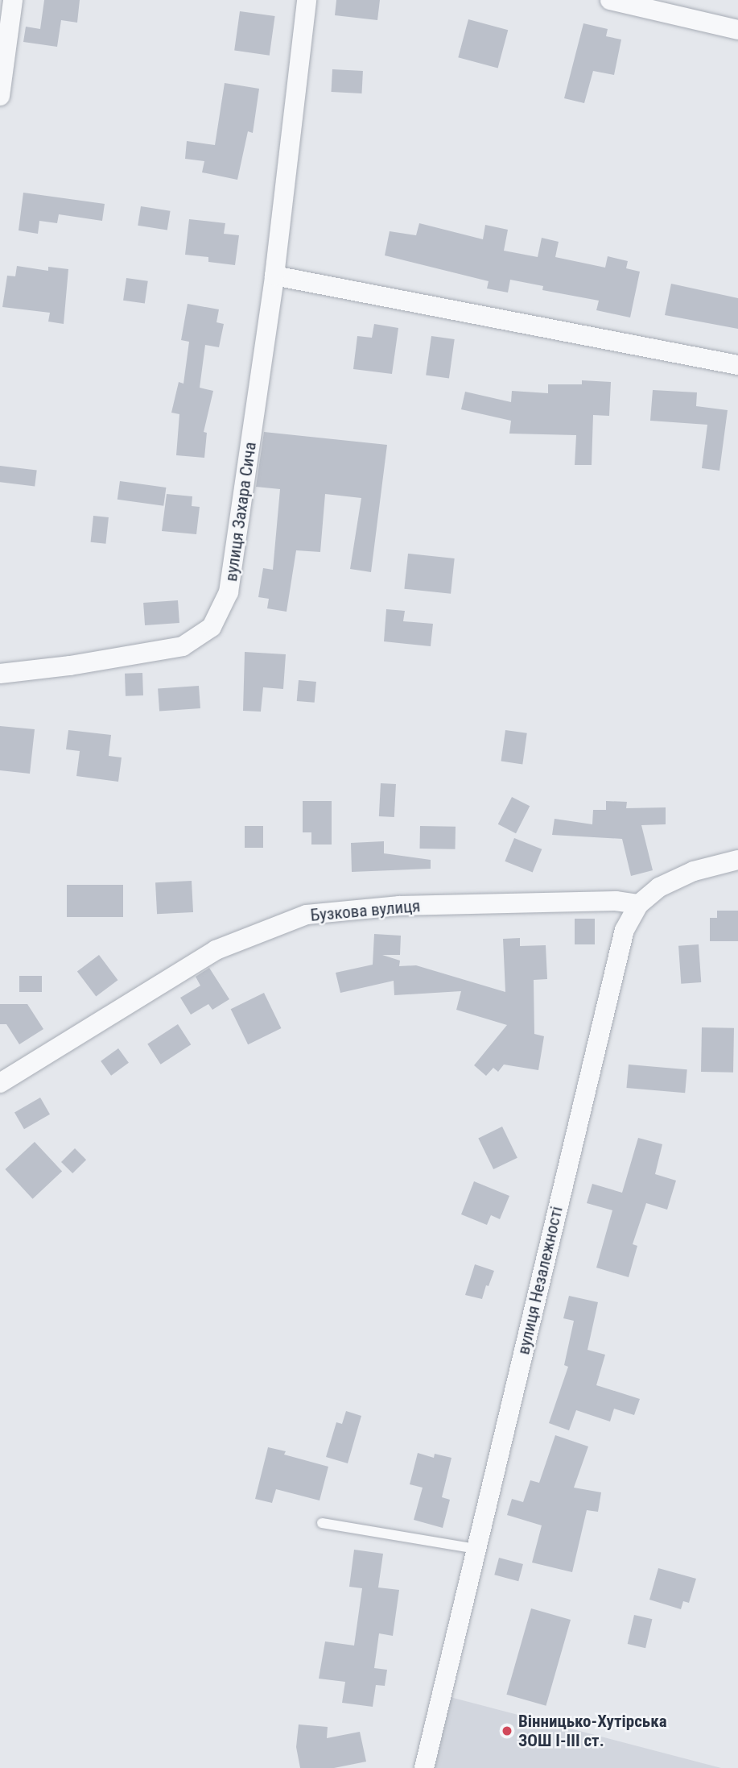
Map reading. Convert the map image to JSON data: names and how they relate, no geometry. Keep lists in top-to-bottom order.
{
  "streets": {
    "street": ["вулиця Захара Сича", "Бузкова вулиця", "вулиця Незалежності"]
  },
  "crossings": [
    ["Бузкова вулиця", "вулиця Незалежності"]
  ],
  "places": ["Вінницько-Хутірська ЗОШ І-ІІІ ст."]
}
